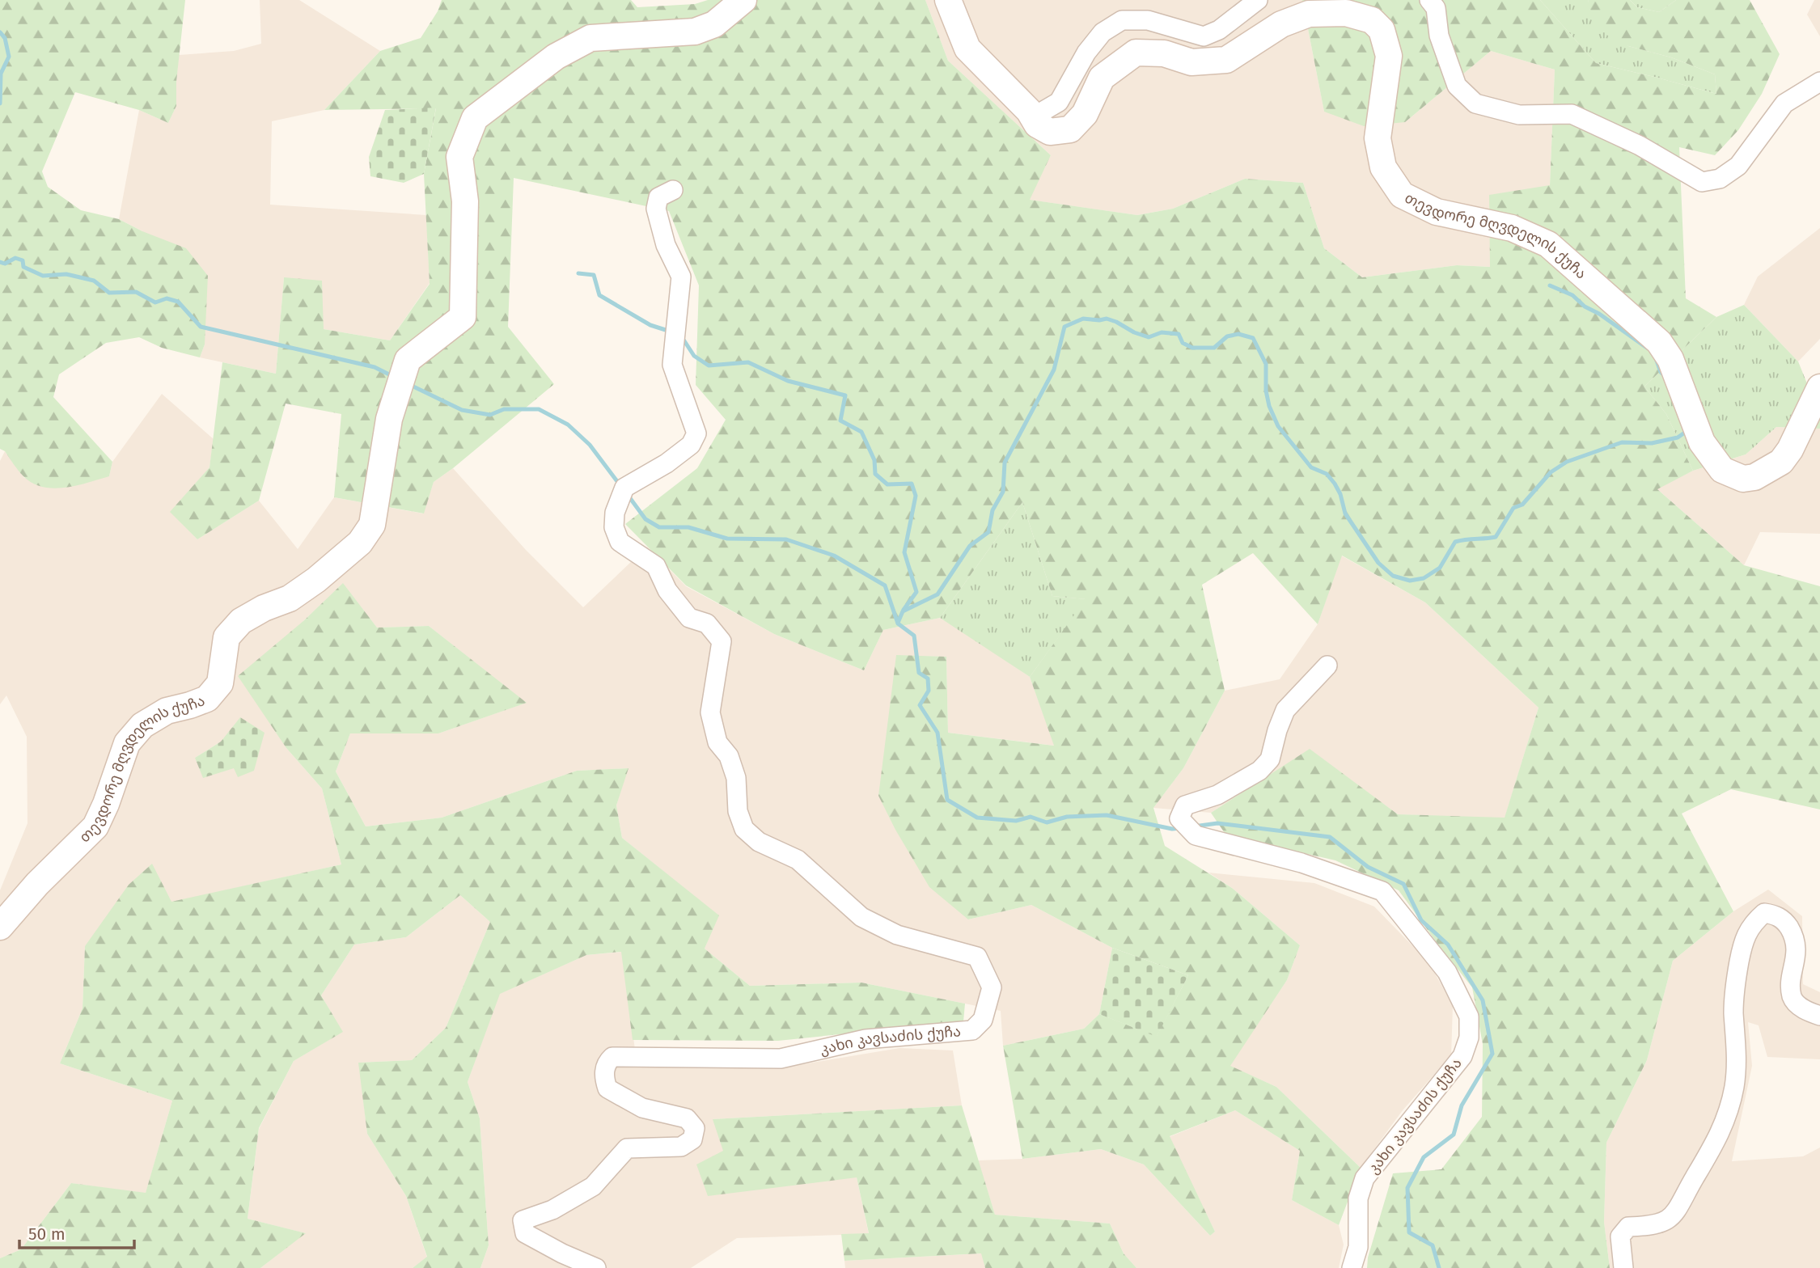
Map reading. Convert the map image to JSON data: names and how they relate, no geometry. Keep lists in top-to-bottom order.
{
  "streets": {
    "street": ["თევდორე მღვდელის ქუჩა", "კახი კავსაძის ქუჩა"]
  },
  "scale_bar": "50 m"
}
